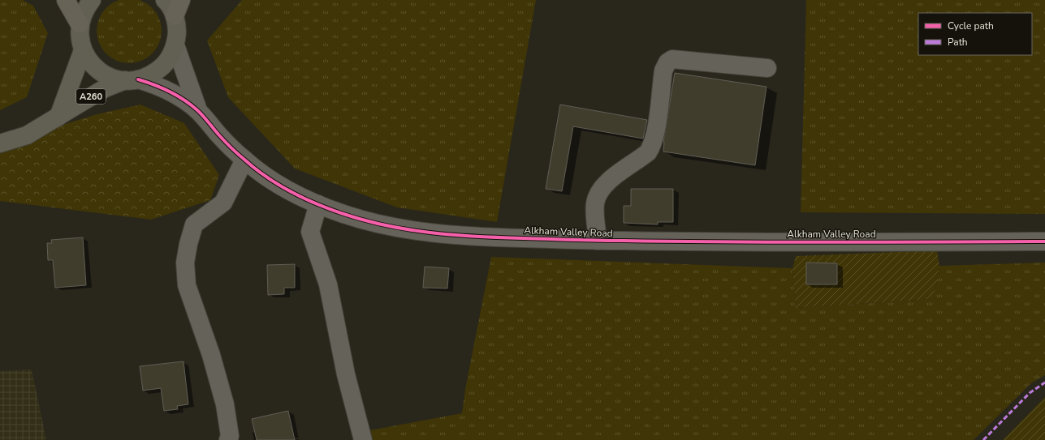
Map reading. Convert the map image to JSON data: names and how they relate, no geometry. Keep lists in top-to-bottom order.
{
  "streets": {
    "main road": ["A260"],
    "street": ["Alkham Valley Road"]
  },
  "crossings": [
    ["A260", "Alkham Valley Road"]
  ],
  "legend": ["Cycle path", "Path"]
}
